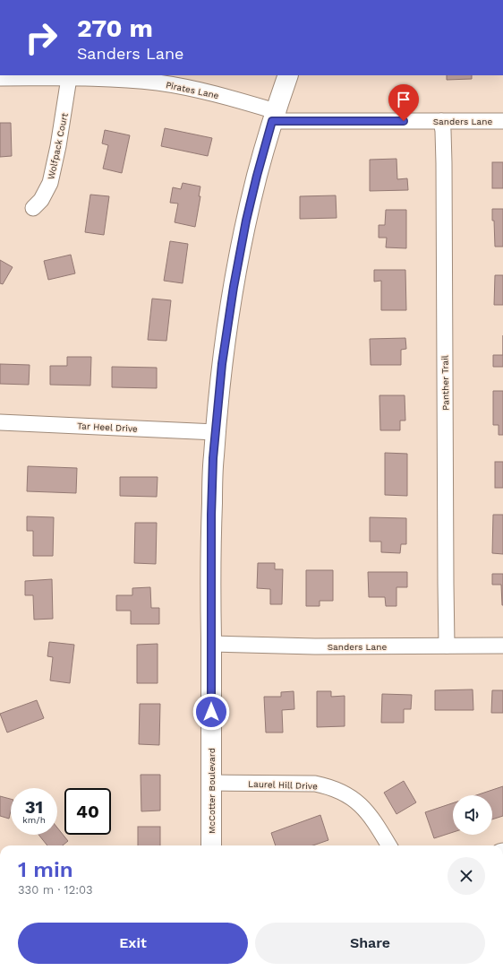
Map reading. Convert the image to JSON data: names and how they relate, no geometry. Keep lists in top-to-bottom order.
{
  "streets": {
    "street": [
      "Pirates Lane",
      "Sanders Lane",
      "Wolfpack Court",
      "Panther Trail",
      "Tar Heel Drive",
      "Laurel Hill Drive",
      "McCotter Boulevard"
    ]
  },
  "crossings": [
    ["Pirates Lane", "Sanders Lane"],
    ["Pirates Lane", "Wolfpack Court"],
    ["Pirates Lane", "McCotter Boulevard"],
    ["Sanders Lane", "Panther Trail"],
    ["Sanders Lane", "McCotter Boulevard"],
    ["Tar Heel Drive", "McCotter Boulevard"],
    ["Laurel Hill Drive", "McCotter Boulevard"]
  ],
  "page": {
    "turn": ["270 m", "Sanders Lane"],
    "speed": "31 km/h",
    "limit": "40",
    "heading": ["1 min", "330 m · 12:03"],
    "buttons": ["Exit", "Share"]
  }
}
